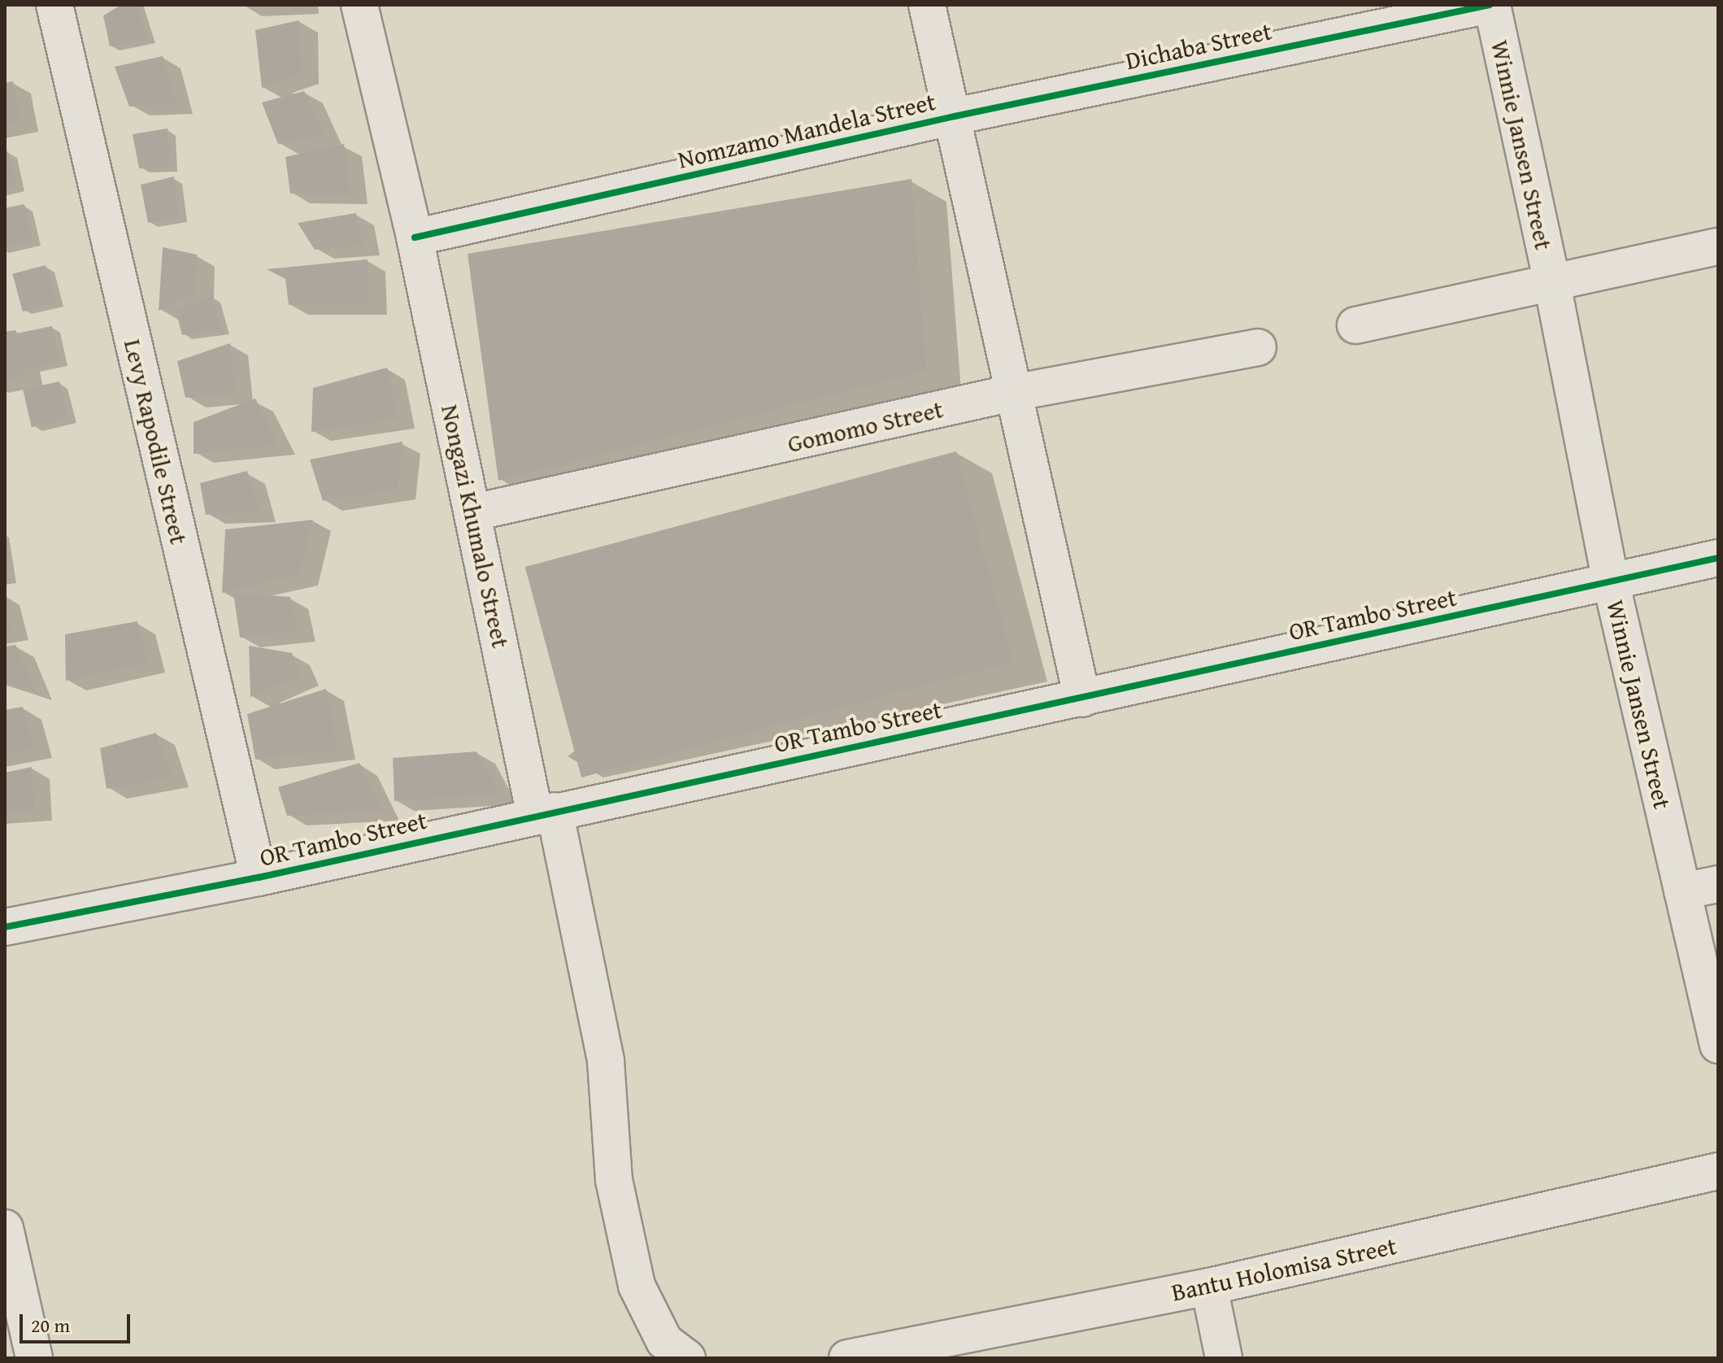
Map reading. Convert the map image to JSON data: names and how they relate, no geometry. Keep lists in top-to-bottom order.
{
  "streets": {
    "street": [
      "Dichaba Street",
      "Nomzamo Mandela Street",
      "Winnie Jansen Street",
      "Gomomo Street",
      "Levy Rapodile Street",
      "Nongazi Khumalo Street",
      "OR Tambo Street",
      "Bantu Holomisa Street"
    ]
  },
  "crossings": [
    ["Dichaba Street", "Nomzamo Mandela Street"],
    ["Dichaba Street", "Winnie Jansen Street"],
    ["Nomzamo Mandela Street", "Gomomo Street"],
    ["Nomzamo Mandela Street", "Nongazi Khumalo Street"],
    ["Nomzamo Mandela Street", "OR Tambo Street"],
    ["Winnie Jansen Street", "OR Tambo Street"],
    ["Gomomo Street", "Nongazi Khumalo Street"],
    ["Levy Rapodile Street", "OR Tambo Street"],
    ["Nongazi Khumalo Street", "OR Tambo Street"]
  ],
  "scale_bar": "20 m"
}
